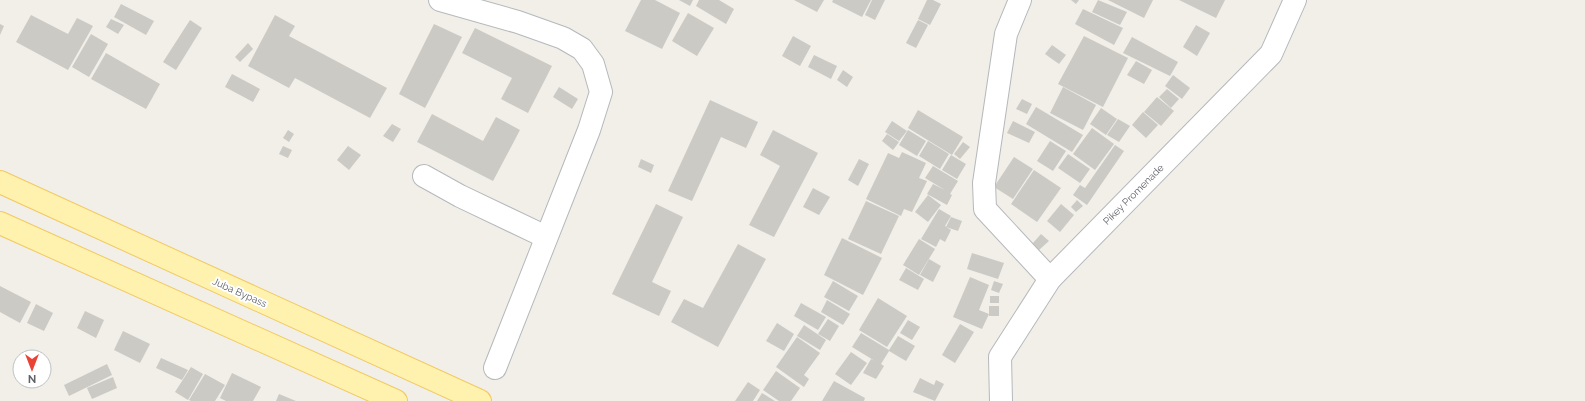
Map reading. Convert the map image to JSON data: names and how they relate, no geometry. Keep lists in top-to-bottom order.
{
  "streets": {
    "main road": ["Juba Bypass"],
    "street": ["Pikey Promenade"]
  },
  "north": "bottom"
}
